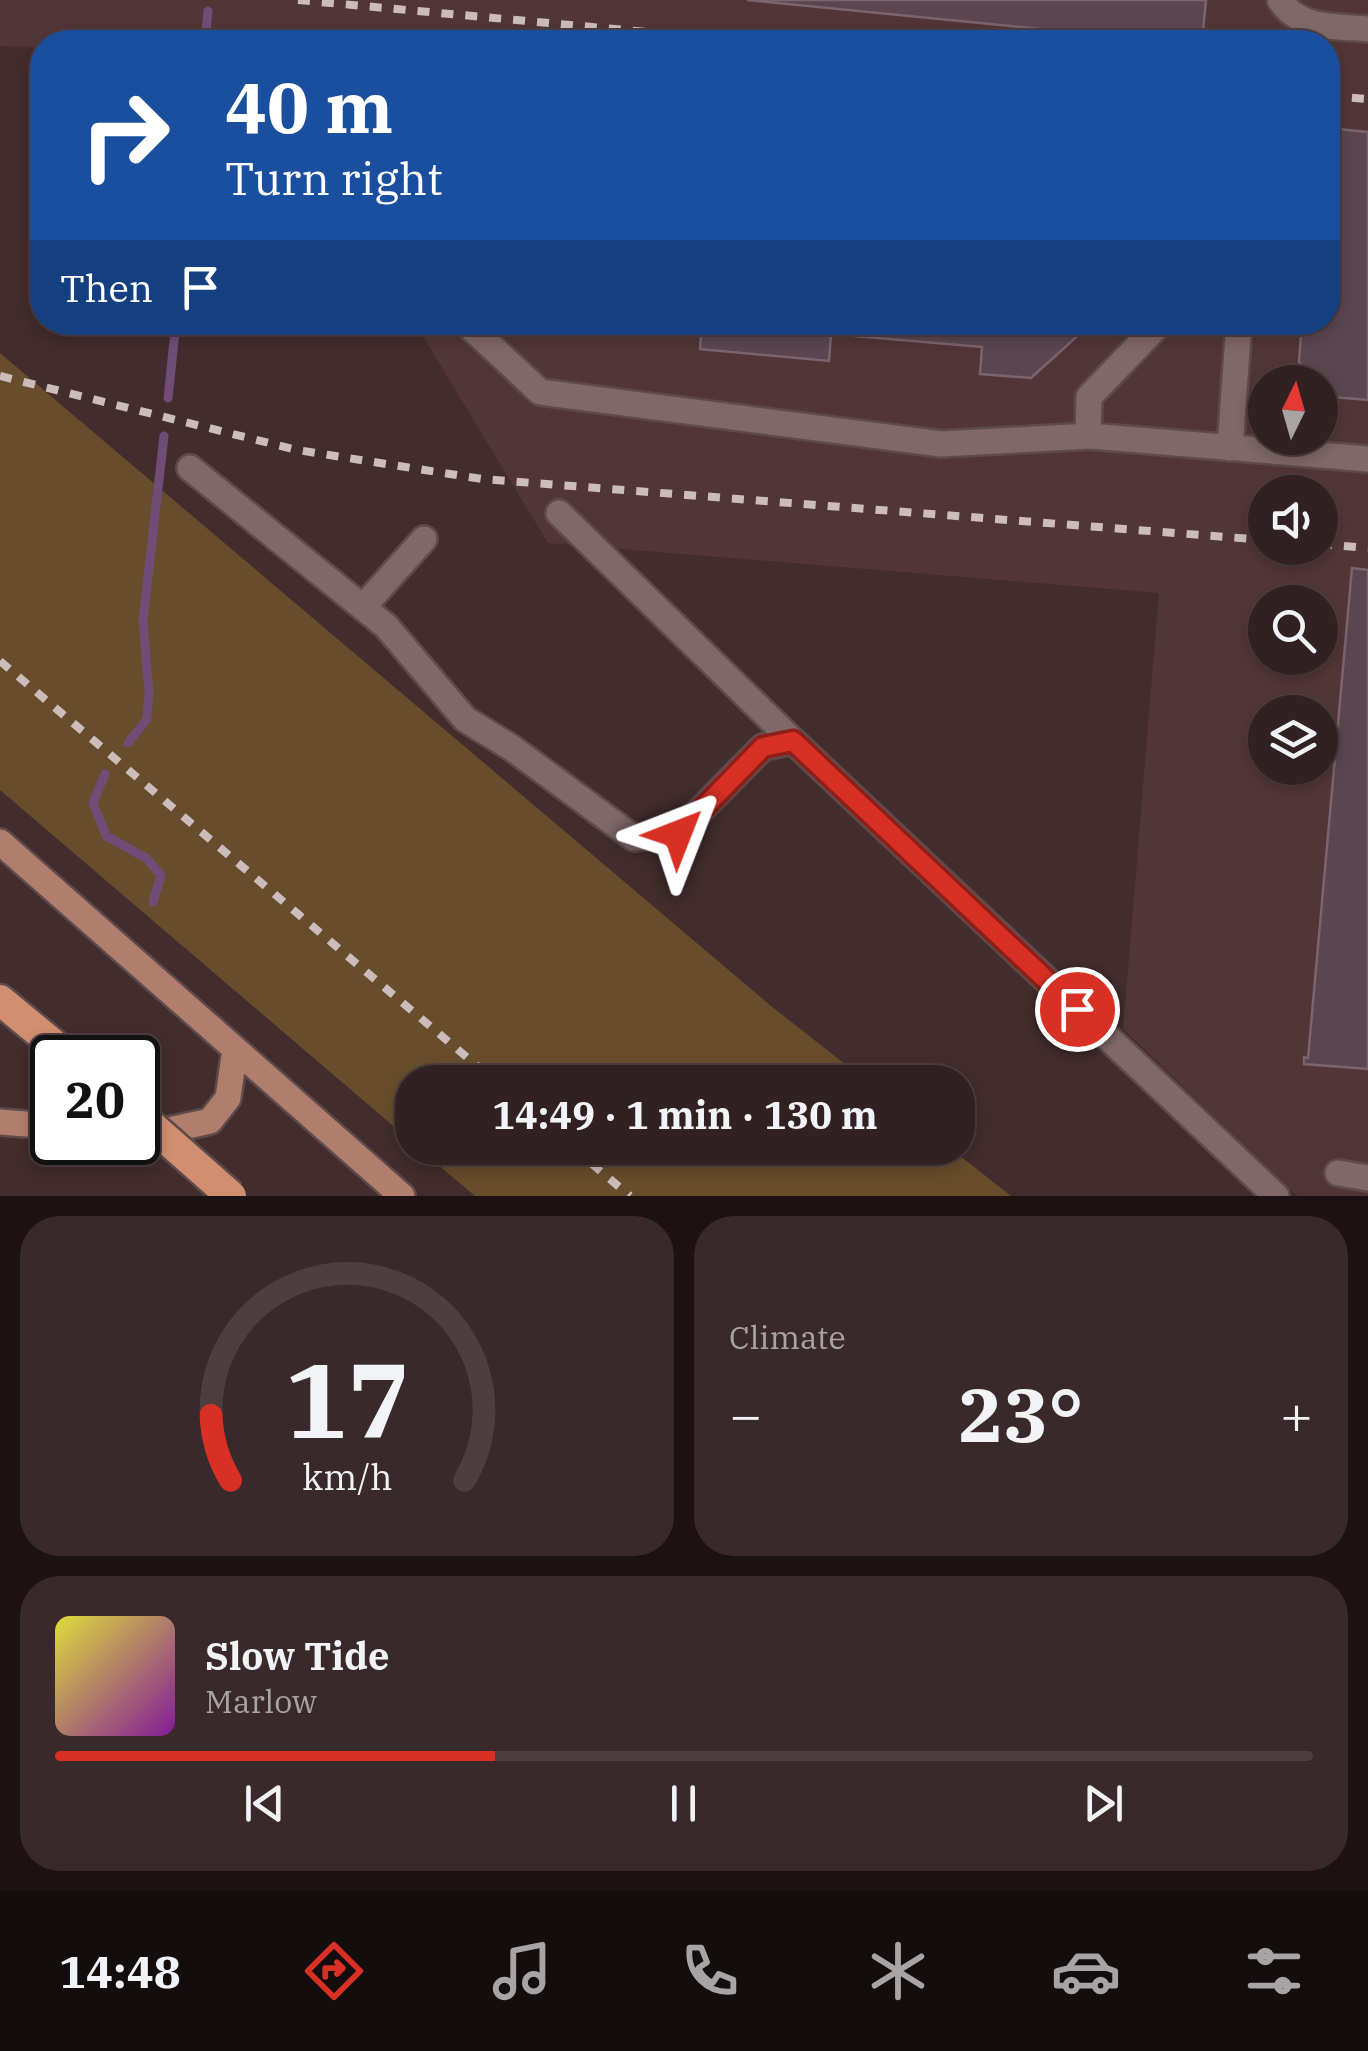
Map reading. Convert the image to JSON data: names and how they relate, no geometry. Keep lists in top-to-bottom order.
{
  "north": "top",
  "page": {
    "turn": ["40 m", "Turn right"],
    "then": "Then",
    "limit": "20",
    "trip": "14:49 · 1 min · 130 m",
    "tile": "Climate",
    "heat": ["−", "23°", "+"],
    "song": ["Slow Tide", "Marlow"],
    "tabs": "14:48",
    "gauge": ["17", "km/h"]
  }
}
